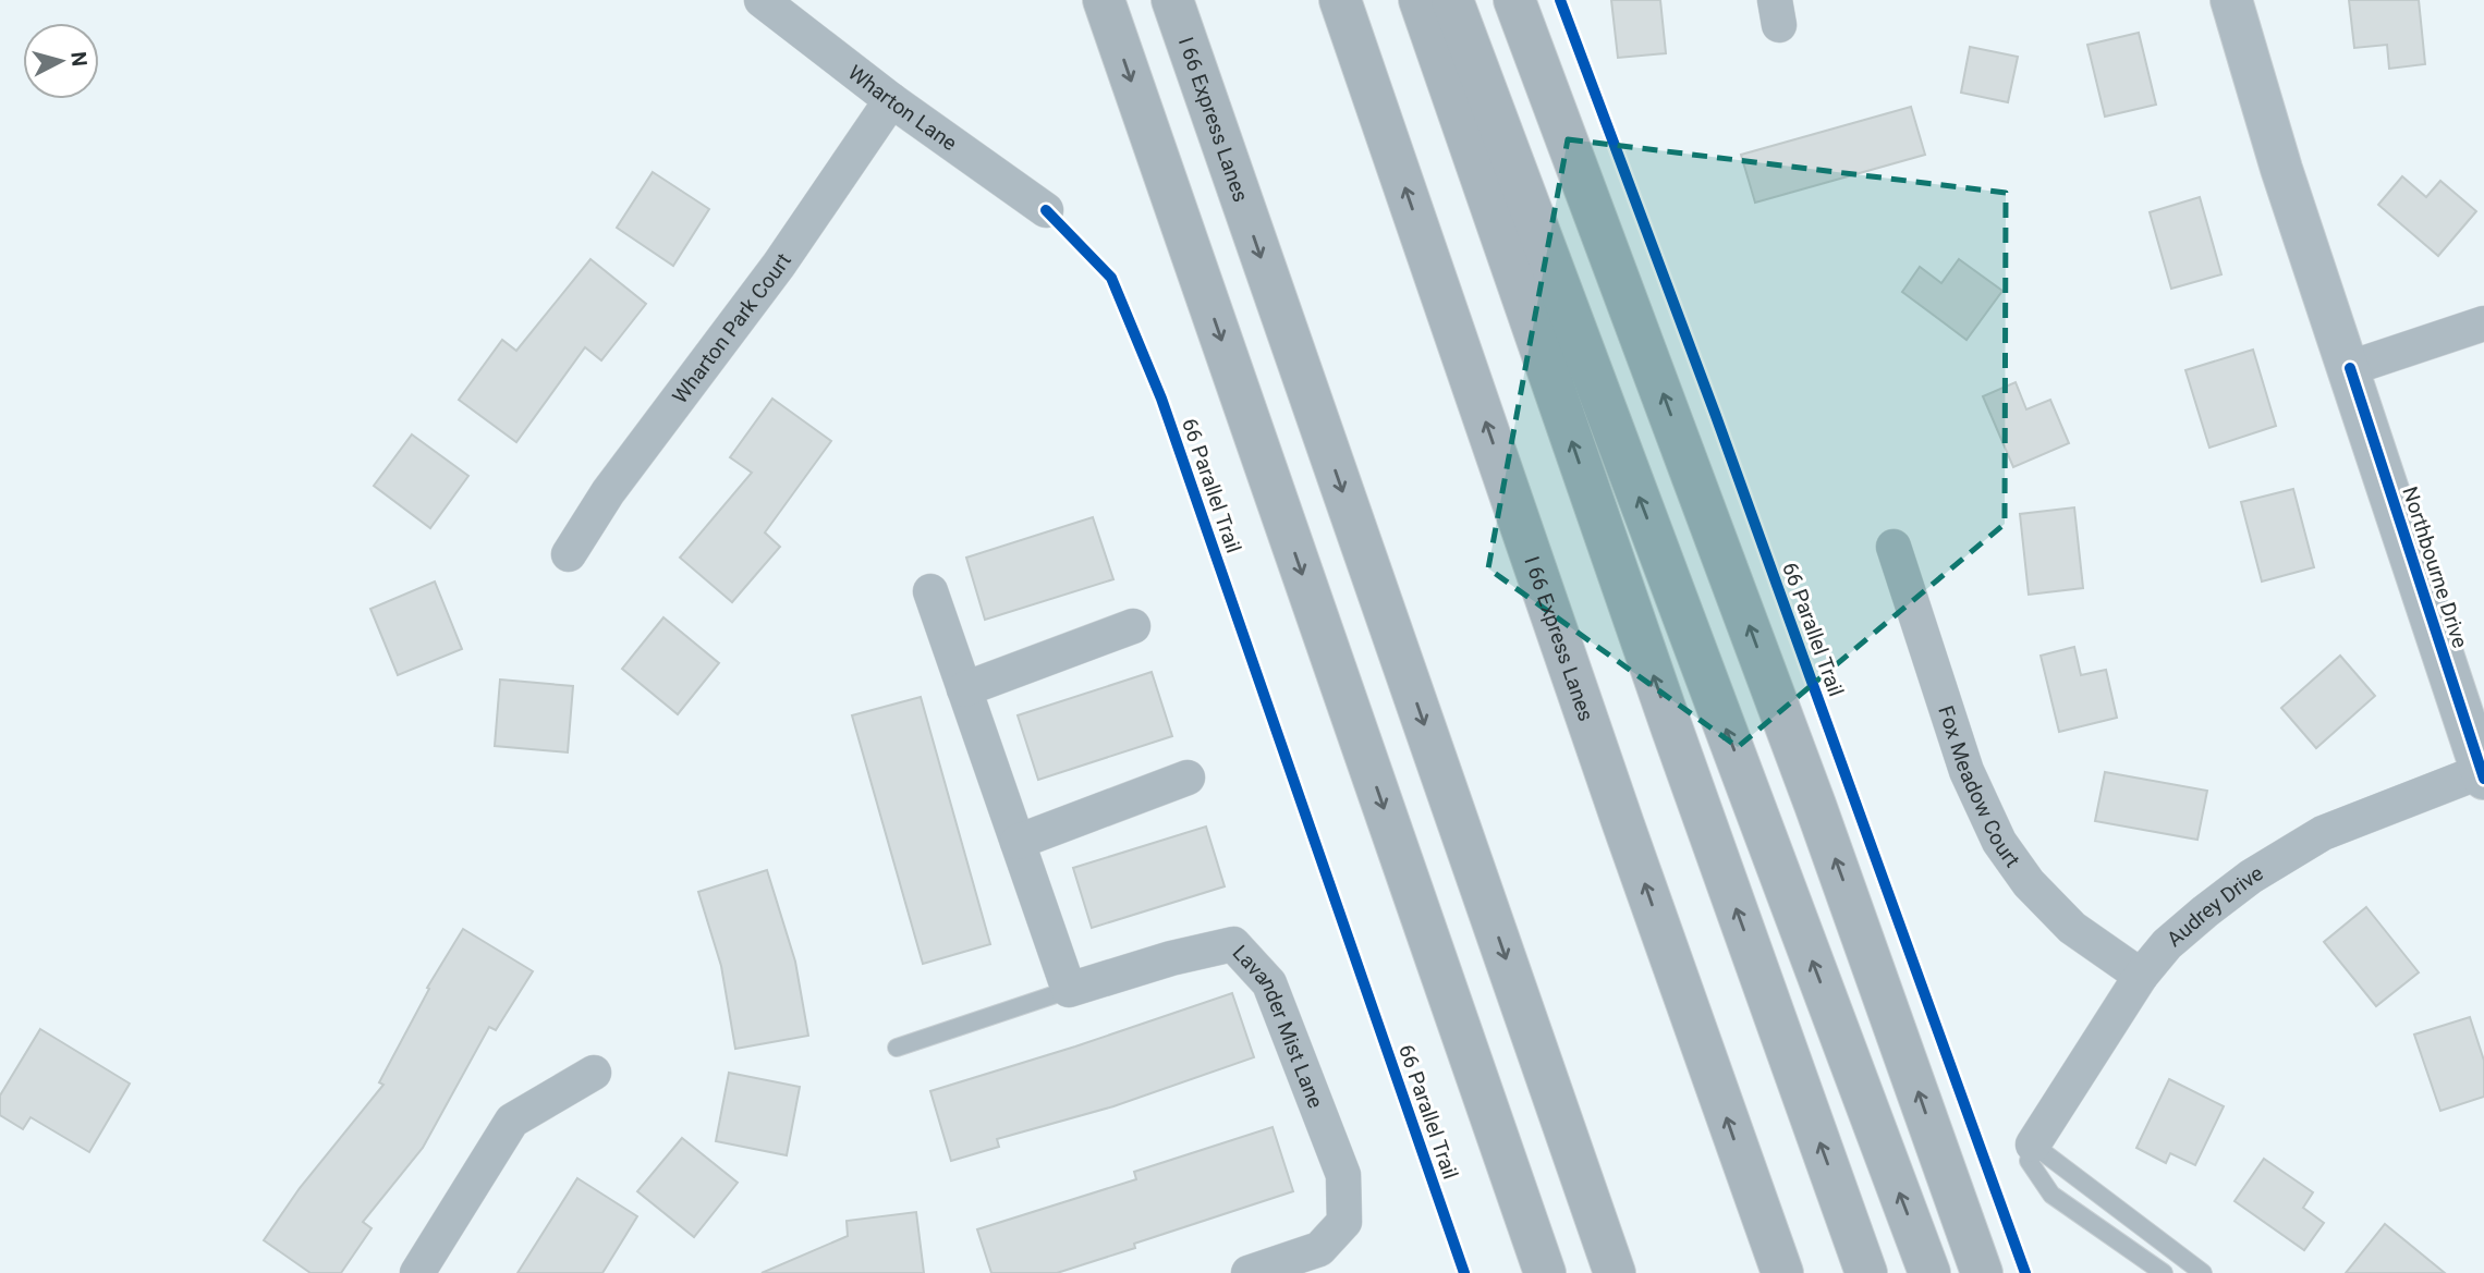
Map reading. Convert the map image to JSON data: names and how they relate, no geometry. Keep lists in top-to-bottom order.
{
  "streets": {
    "highway": ["I 66 Express Lanes"],
    "street": [
      "Wharton Lane",
      "Wharton Park Court",
      "Northbourne Drive",
      "Fox Meadow Court",
      "Audrey Drive",
      "Lavander Mist Lane"
    ],
    "cycle path": ["66 Parallel Trail"]
  },
  "crossings": [
    ["Wharton Lane", "Wharton Park Court"],
    ["Northbourne Drive", "Audrey Drive"],
    ["Fox Meadow Court", "Audrey Drive"]
  ],
  "north": "right"
}
